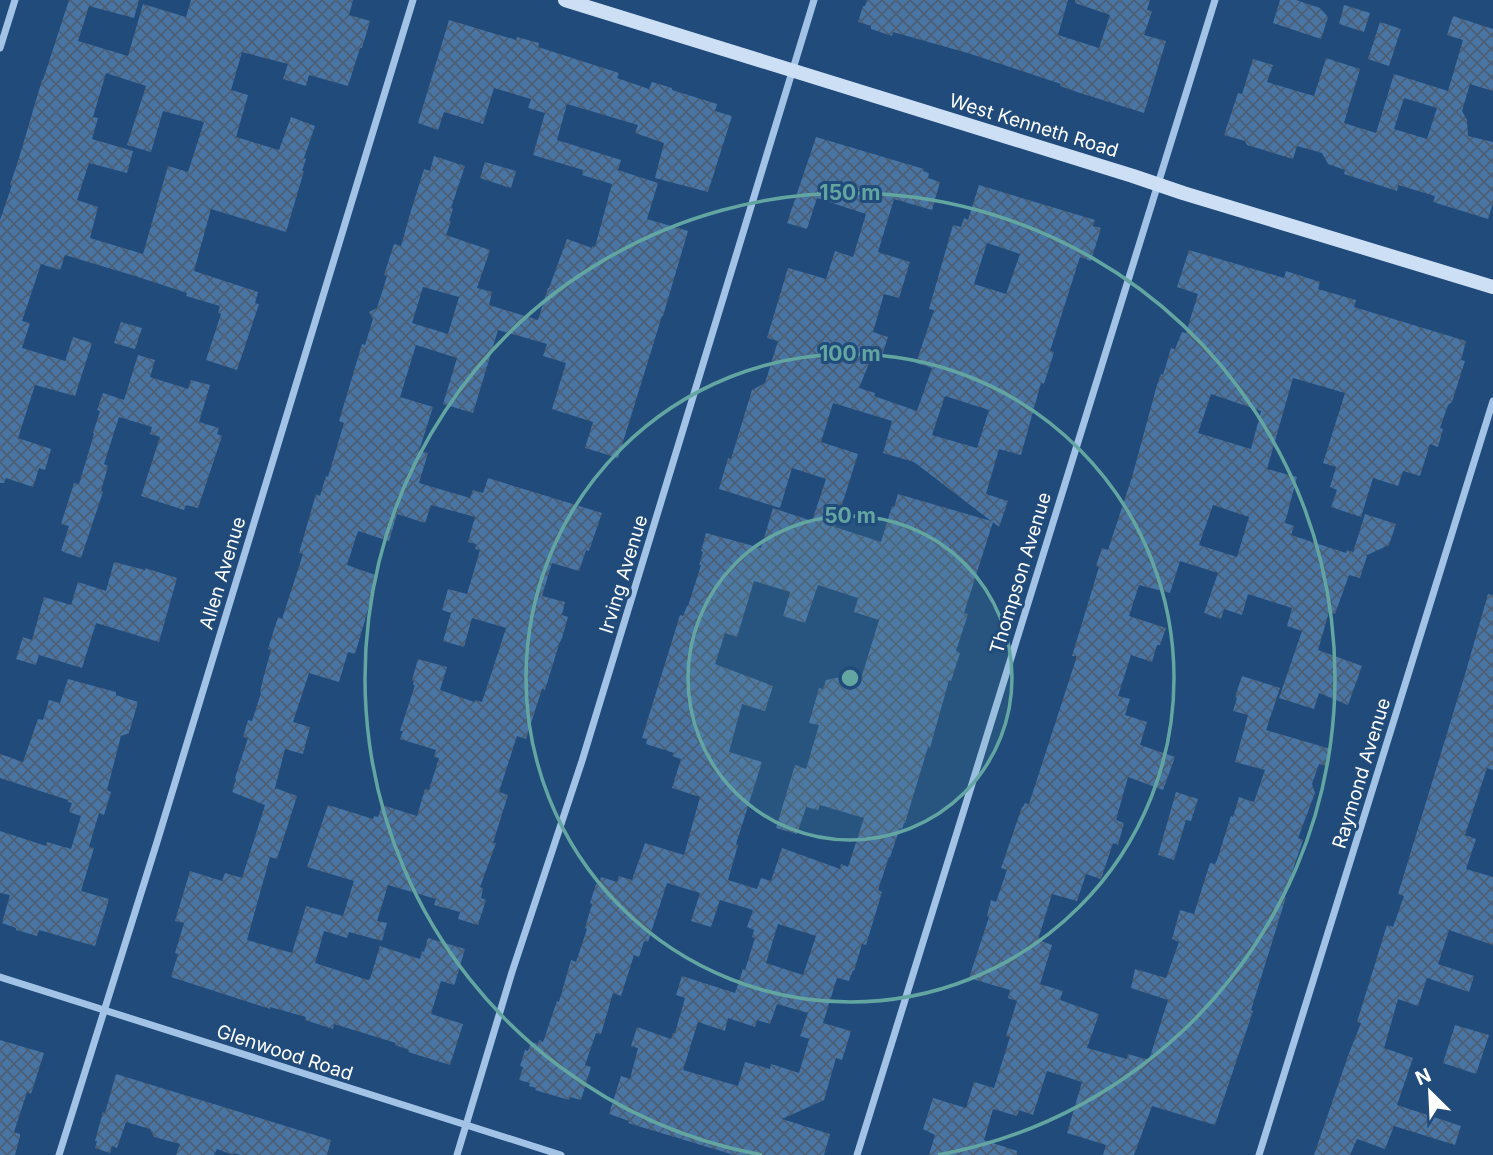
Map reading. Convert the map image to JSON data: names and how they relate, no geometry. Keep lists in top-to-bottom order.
{
  "streets": {
    "street": [
      "West Kenneth Road",
      "Allen Avenue",
      "Thompson Avenue",
      "Irving Avenue",
      "Raymond Avenue",
      "Glenwood Road"
    ]
  },
  "crossings": [
    ["West Kenneth Road", "Thompson Avenue"],
    ["West Kenneth Road", "Irving Avenue"],
    ["Allen Avenue", "Glenwood Road"],
    ["Irving Avenue", "Glenwood Road"]
  ],
  "north": "top left",
  "rings": ["150 m", "100 m", "50 m"]
}
